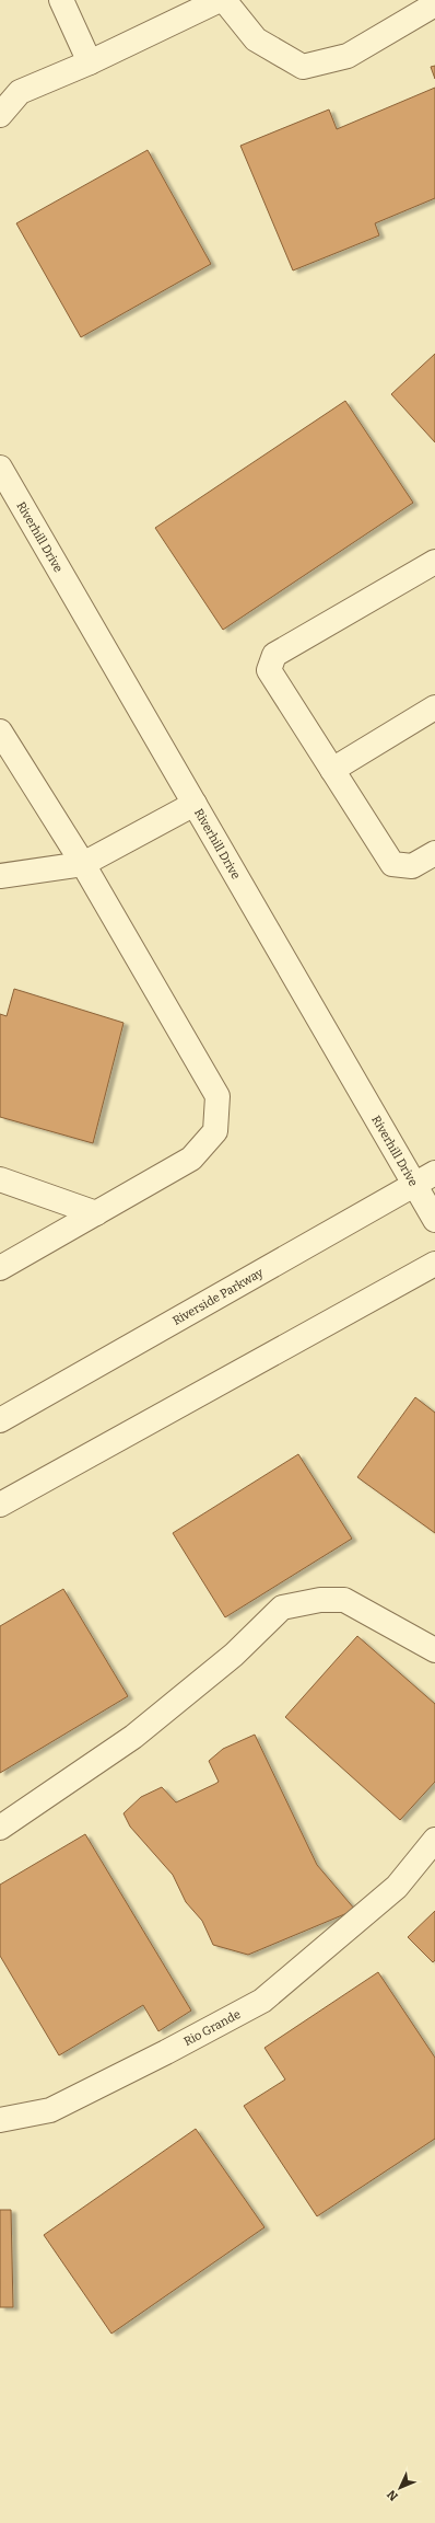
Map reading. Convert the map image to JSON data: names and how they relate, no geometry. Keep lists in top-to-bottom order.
{
  "streets": {
    "street": ["Riverhill Drive", "Riverside Parkway", "Rio Grande"]
  },
  "crossings": [
    ["Riverhill Drive", "Riverside Parkway"]
  ],
  "north": "bottom left"
}
